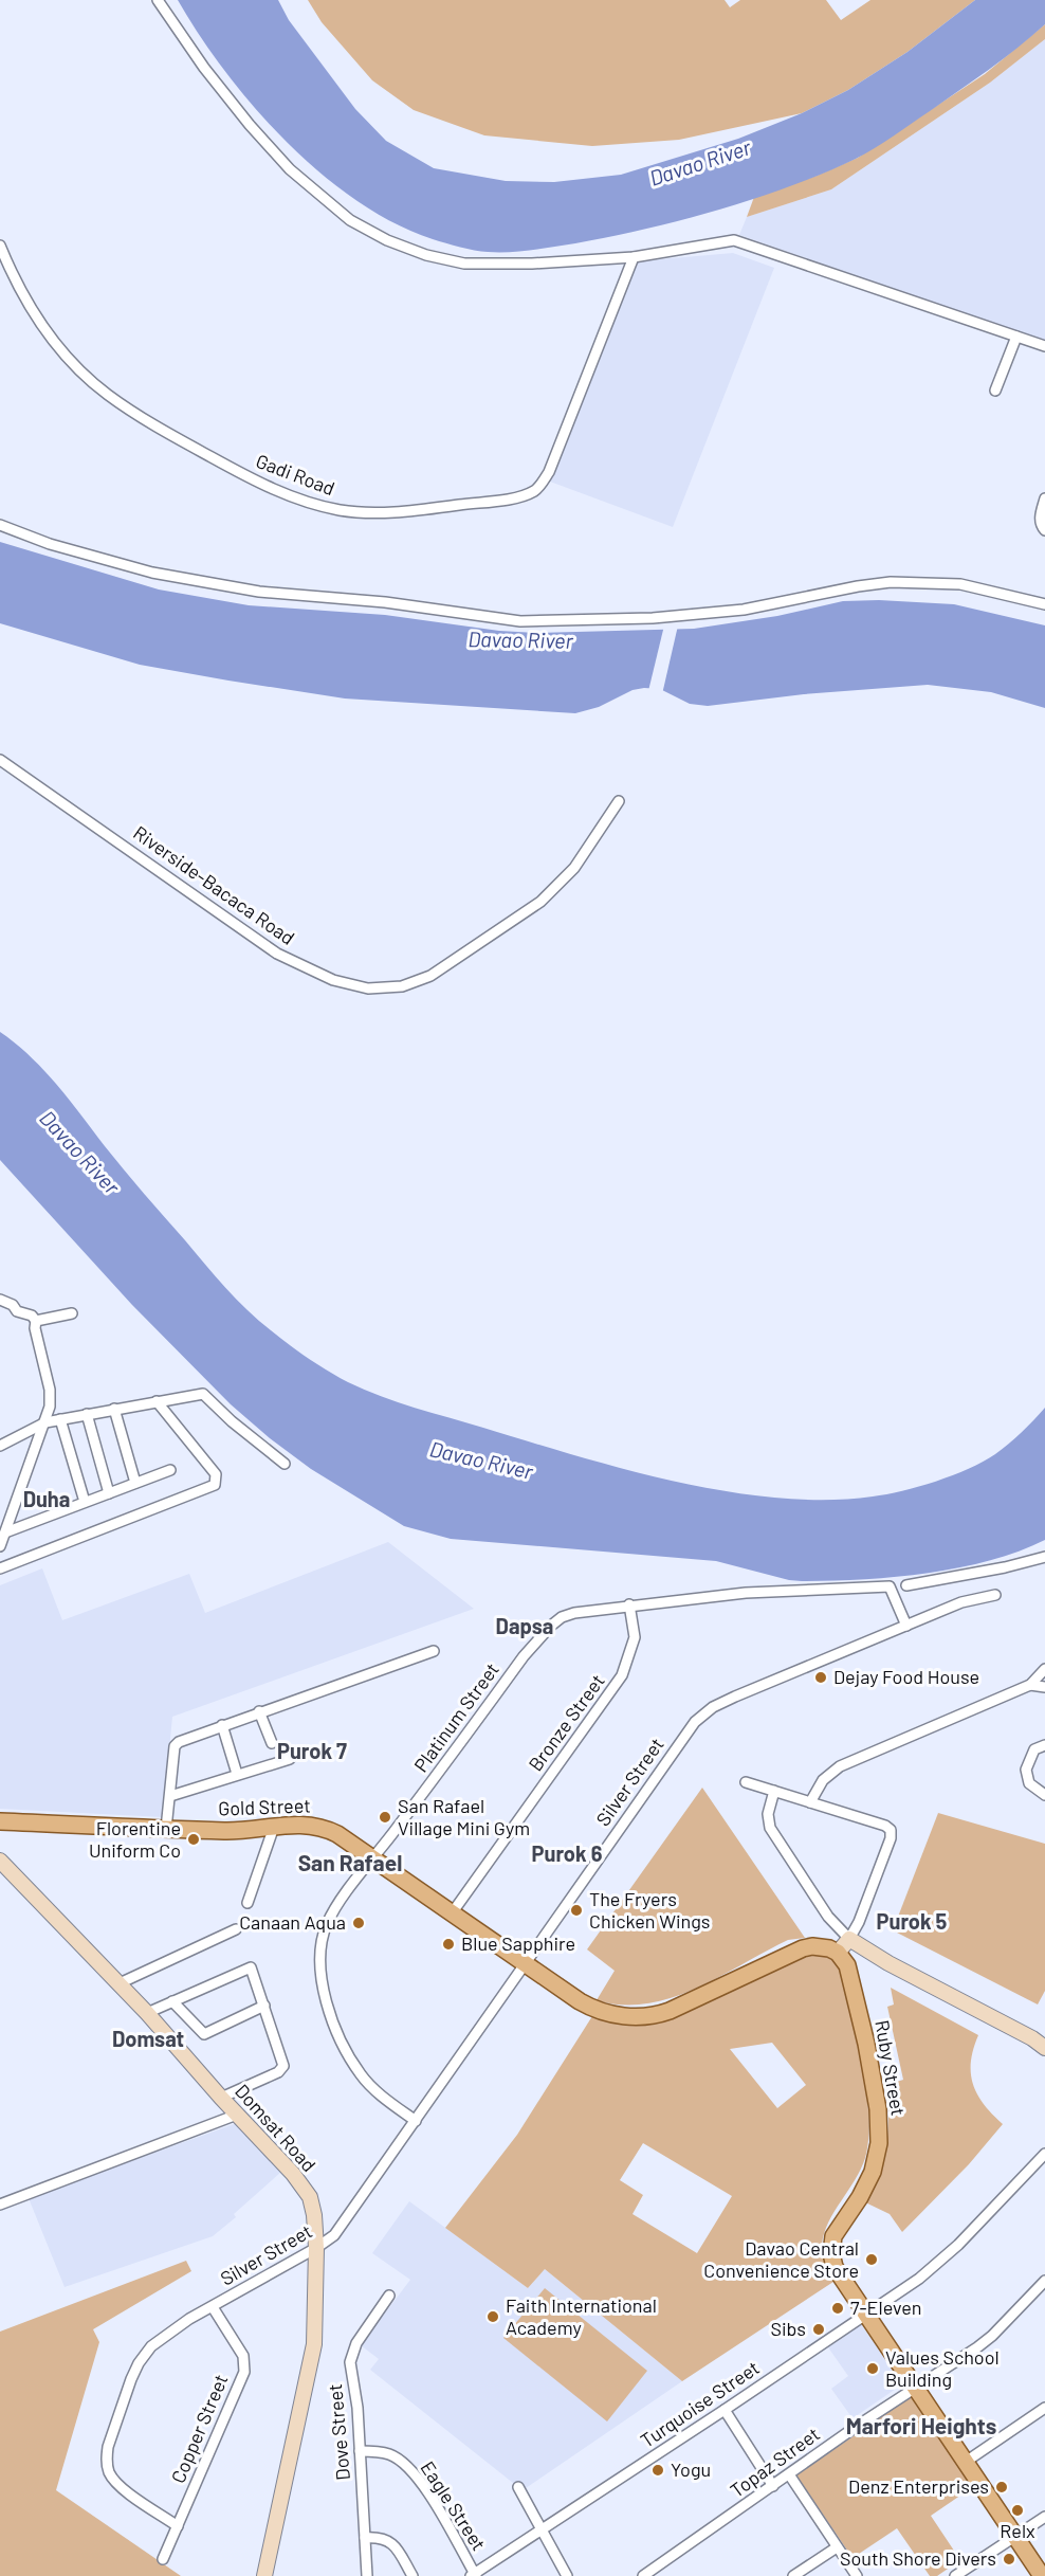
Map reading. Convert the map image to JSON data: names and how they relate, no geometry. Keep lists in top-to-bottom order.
{
  "streets": {
    "main road": ["Gold Street", "Ruby Street"],
    "street": [
      "Gadi Road",
      "Riverside-Bacaca Road",
      "Platinum Street",
      "Bronze Street",
      "Silver Street",
      "Domsat Road",
      "Turquoise Street",
      "Copper Street",
      "Dove Street",
      "Topaz Street",
      "Eagle Street"
    ]
  },
  "crossings": [
    ["Platinum Street", "Bronze Street"],
    ["Platinum Street", "Silver Street"],
    ["Platinum Street", "Gold Street"],
    ["Bronze Street", "Gold Street"],
    ["Silver Street", "Gold Street"],
    ["Silver Street", "Domsat Road"],
    ["Silver Street", "Copper Street"],
    ["Gold Street", "Ruby Street"],
    ["Ruby Street", "Turquoise Street"],
    ["Ruby Street", "Topaz Street"],
    ["Turquoise Street", "Eagle Street"],
    ["Dove Street", "Eagle Street"]
  ],
  "districts": [
    "Duha",
    "Dapsa",
    "Purok 7",
    "Purok 6",
    "San Rafael",
    "Purok 5",
    "Domsat",
    "Marfori Heights"
  ],
  "water": ["Davao River"],
  "places": [
    "Dejay Food House",
    "San Rafael Village Mini Gym",
    "Florentine Uniform Co",
    "The Fryers Chicken Wings",
    "Canaan Aqua",
    "Blue Sapphire",
    "Davao Central Convenience Store",
    "7-Eleven",
    "Faith International Academy",
    "Sibs",
    "Values School Building",
    "Yogu",
    "Denz Enterprises",
    "Relx",
    "South Shore Divers"
  ]
}
